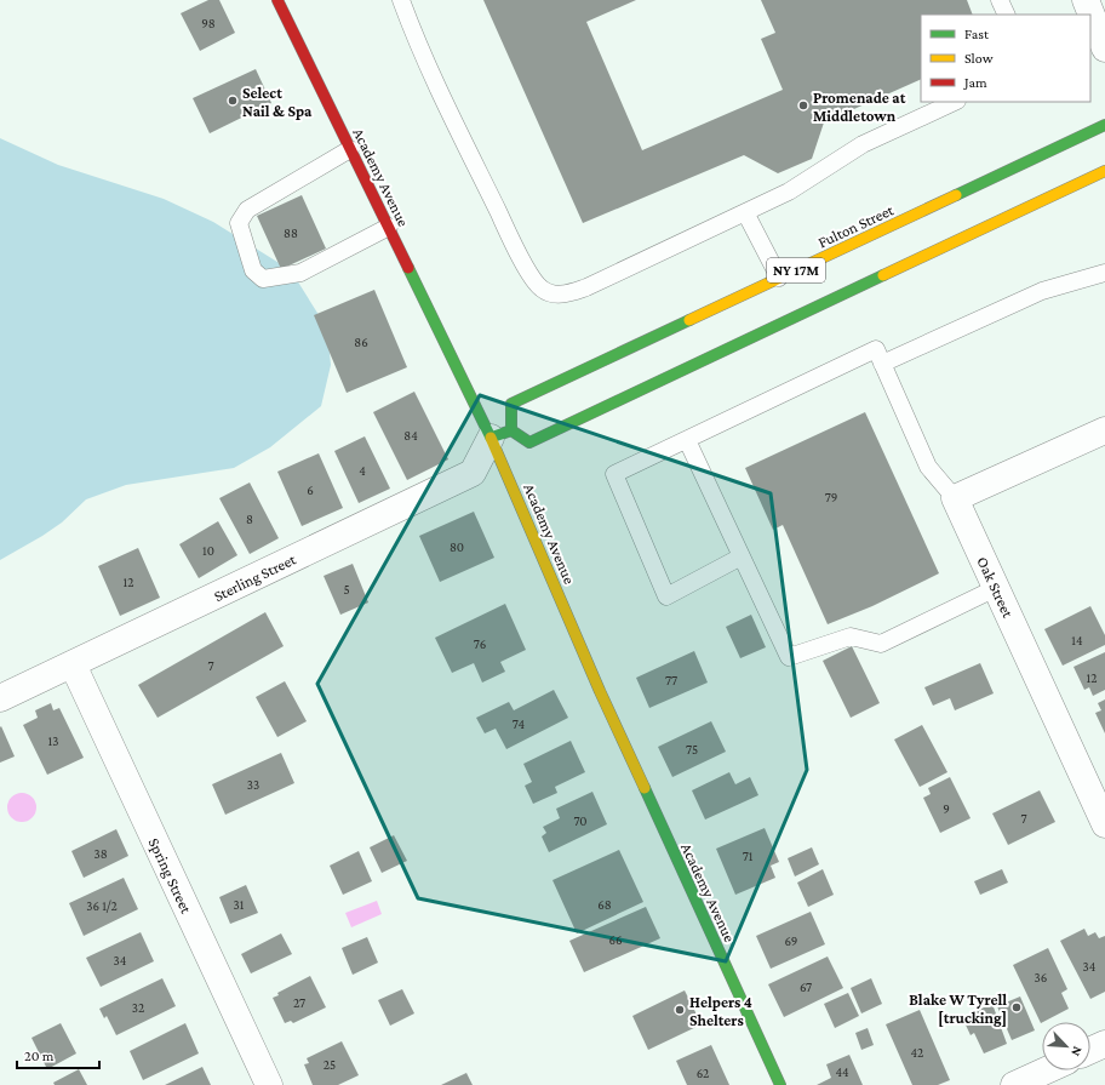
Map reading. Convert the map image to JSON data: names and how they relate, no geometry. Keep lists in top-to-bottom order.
{
  "streets": {
    "main road": ["Academy Avenue", "Fulton Street", "NY 17M"],
    "street": ["Sterling Street", "Oak Street", "Spring Street"]
  },
  "crossings": [
    ["Academy Avenue", "Fulton Street"],
    ["Academy Avenue", "NY 17M"],
    ["Academy Avenue", "Sterling Street"],
    ["Fulton Street", "NY 17M"],
    ["Fulton Street", "Sterling Street"],
    ["NY 17M", "Sterling Street"],
    ["Sterling Street", "Spring Street"]
  ],
  "places": [
    "Select Nail & Spa",
    "Promenade at Middletown",
    "Blake W Tyrell [trucking]",
    "Helpers 4 Shelters"
  ],
  "house_numbers": [
    "98",
    "88",
    "86",
    "84",
    "4",
    "6",
    "79",
    "8",
    "80",
    "10",
    "12",
    "5",
    "14",
    "76",
    "7",
    "12",
    "77",
    "74",
    "13",
    "75",
    "33",
    "9",
    "7",
    "70",
    "38",
    "71",
    "31",
    "68",
    "36 1/2",
    "66",
    "69",
    "34",
    "34",
    "36",
    "67",
    "27",
    "32",
    "42",
    "25",
    "44",
    "62"
  ],
  "legend": ["Fast", "Slow", "Jam"],
  "scale_bar": "20 m",
  "north": "bottom right"
}
